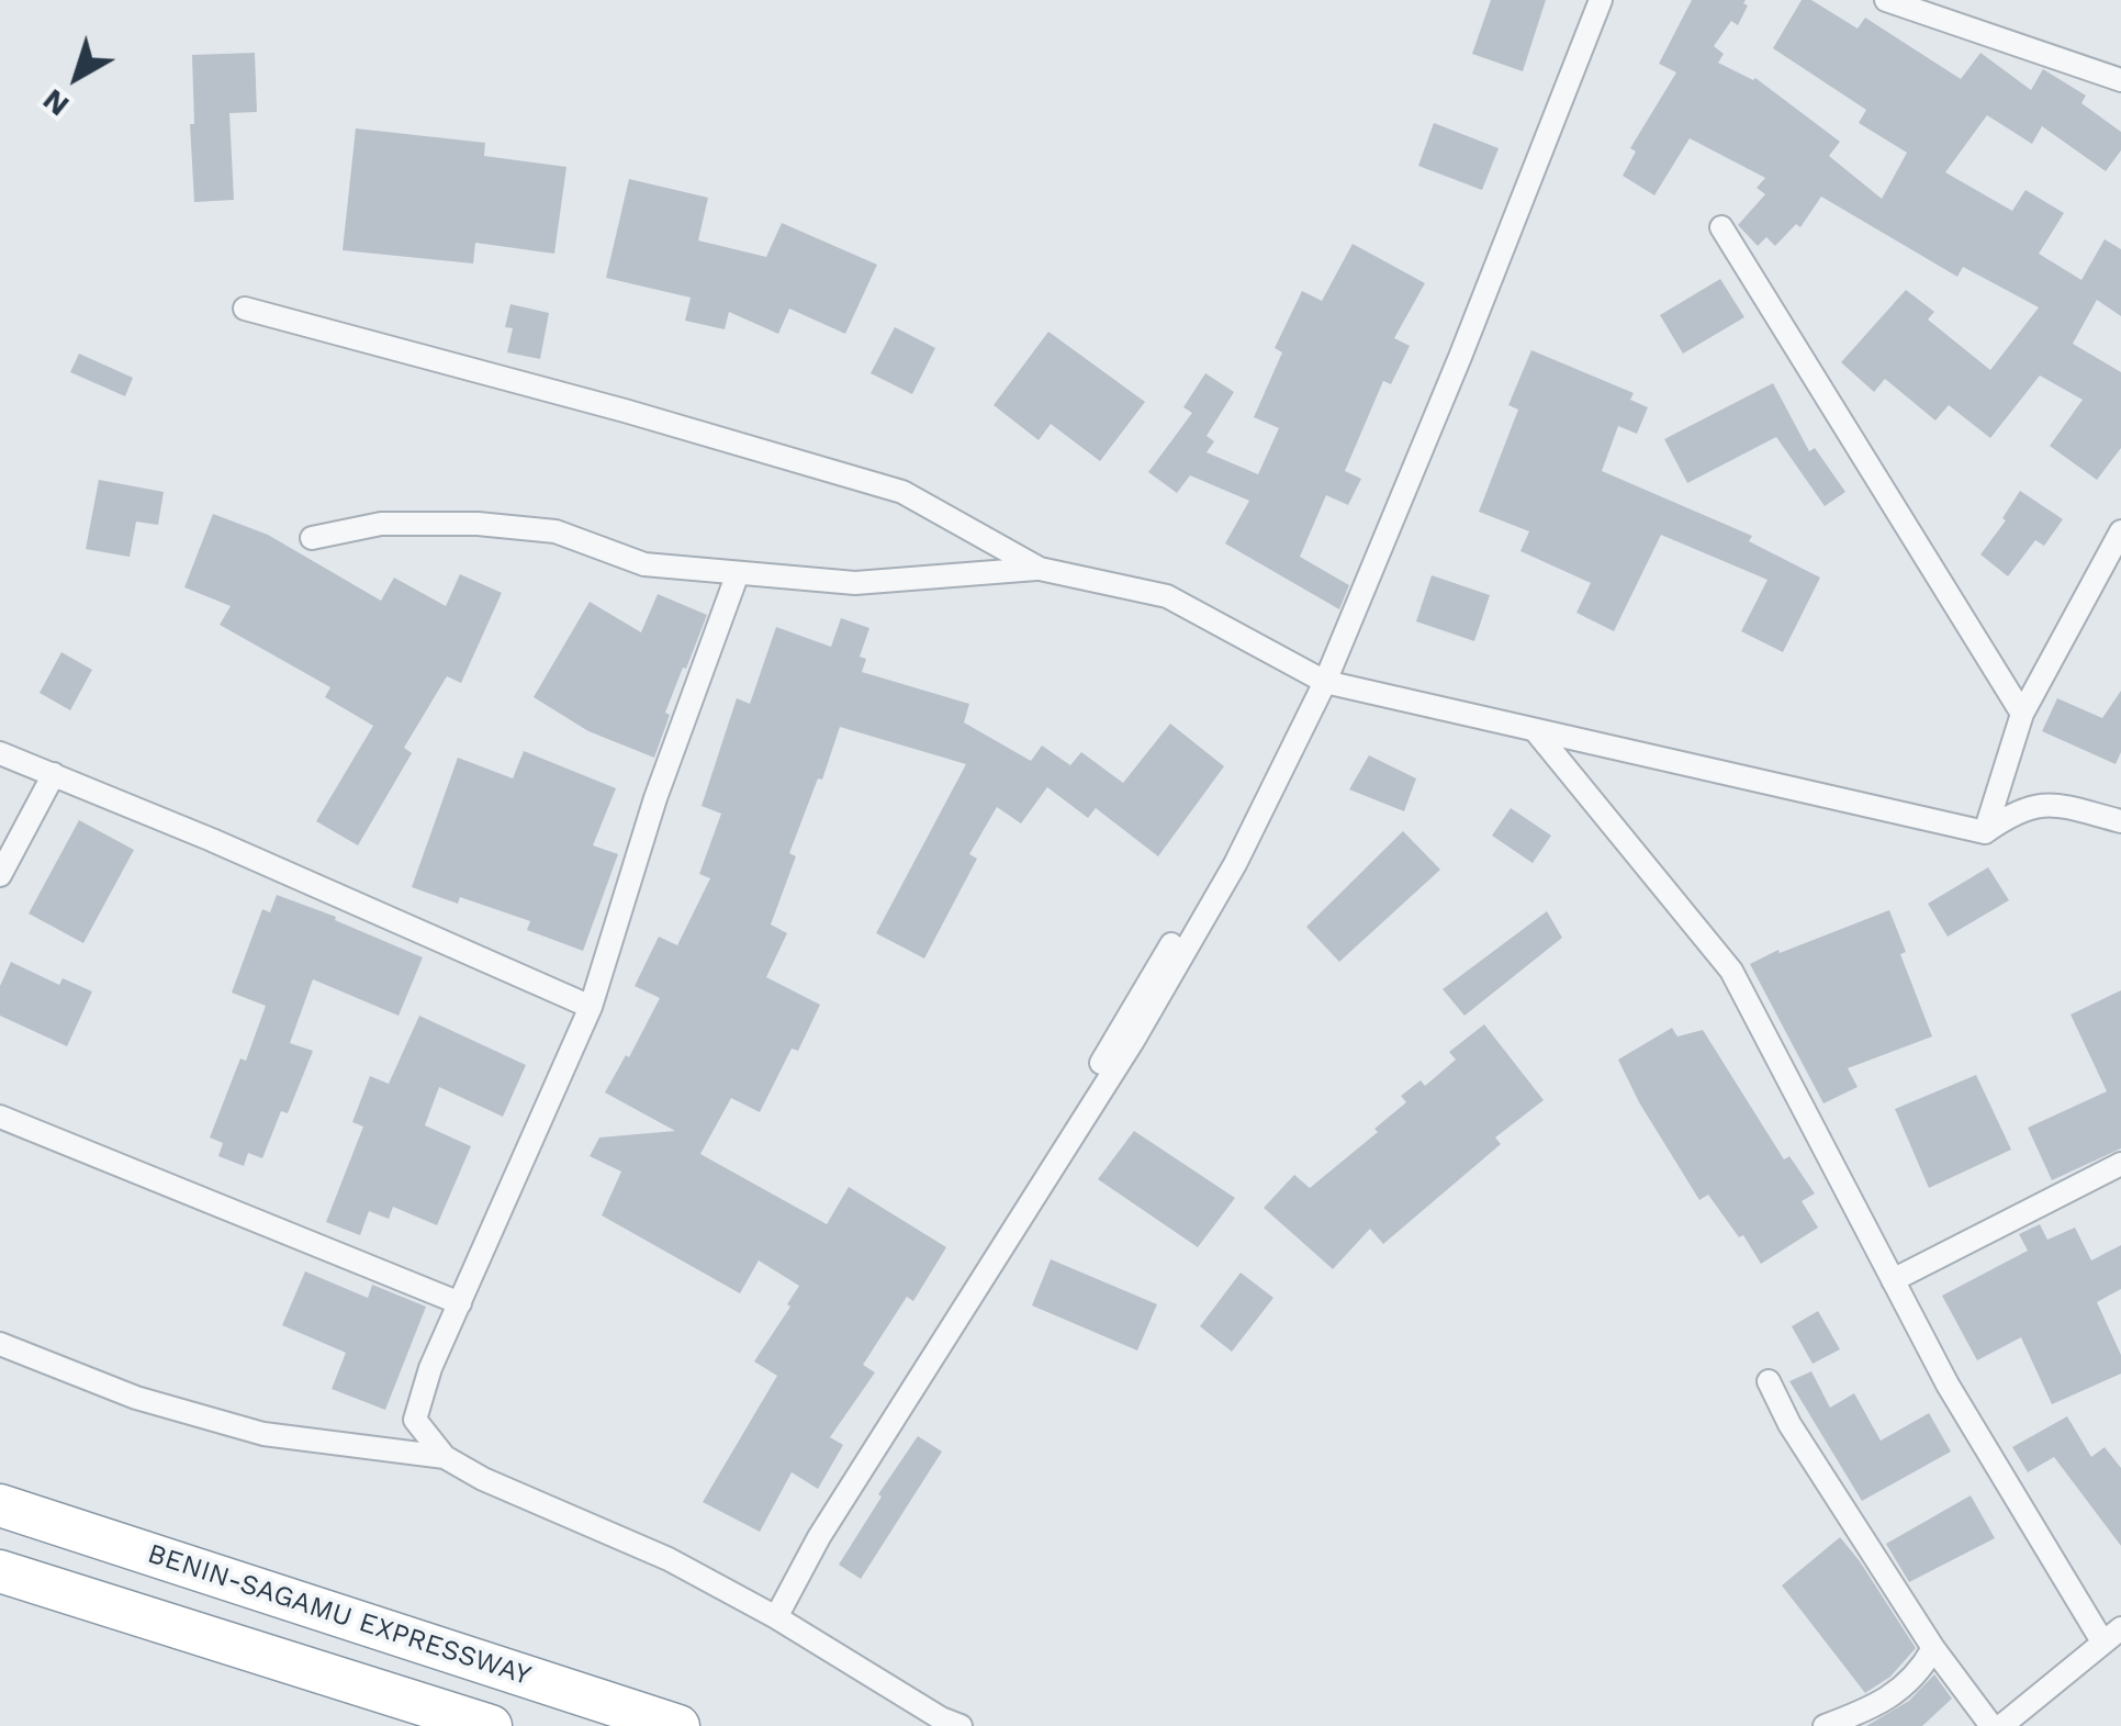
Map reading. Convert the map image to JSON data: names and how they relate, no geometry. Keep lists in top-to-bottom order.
{
  "streets": {
    "highway": ["BENIN-SAGAMU EXPRESSWAY"]
  },
  "north": "bottom left"
}
